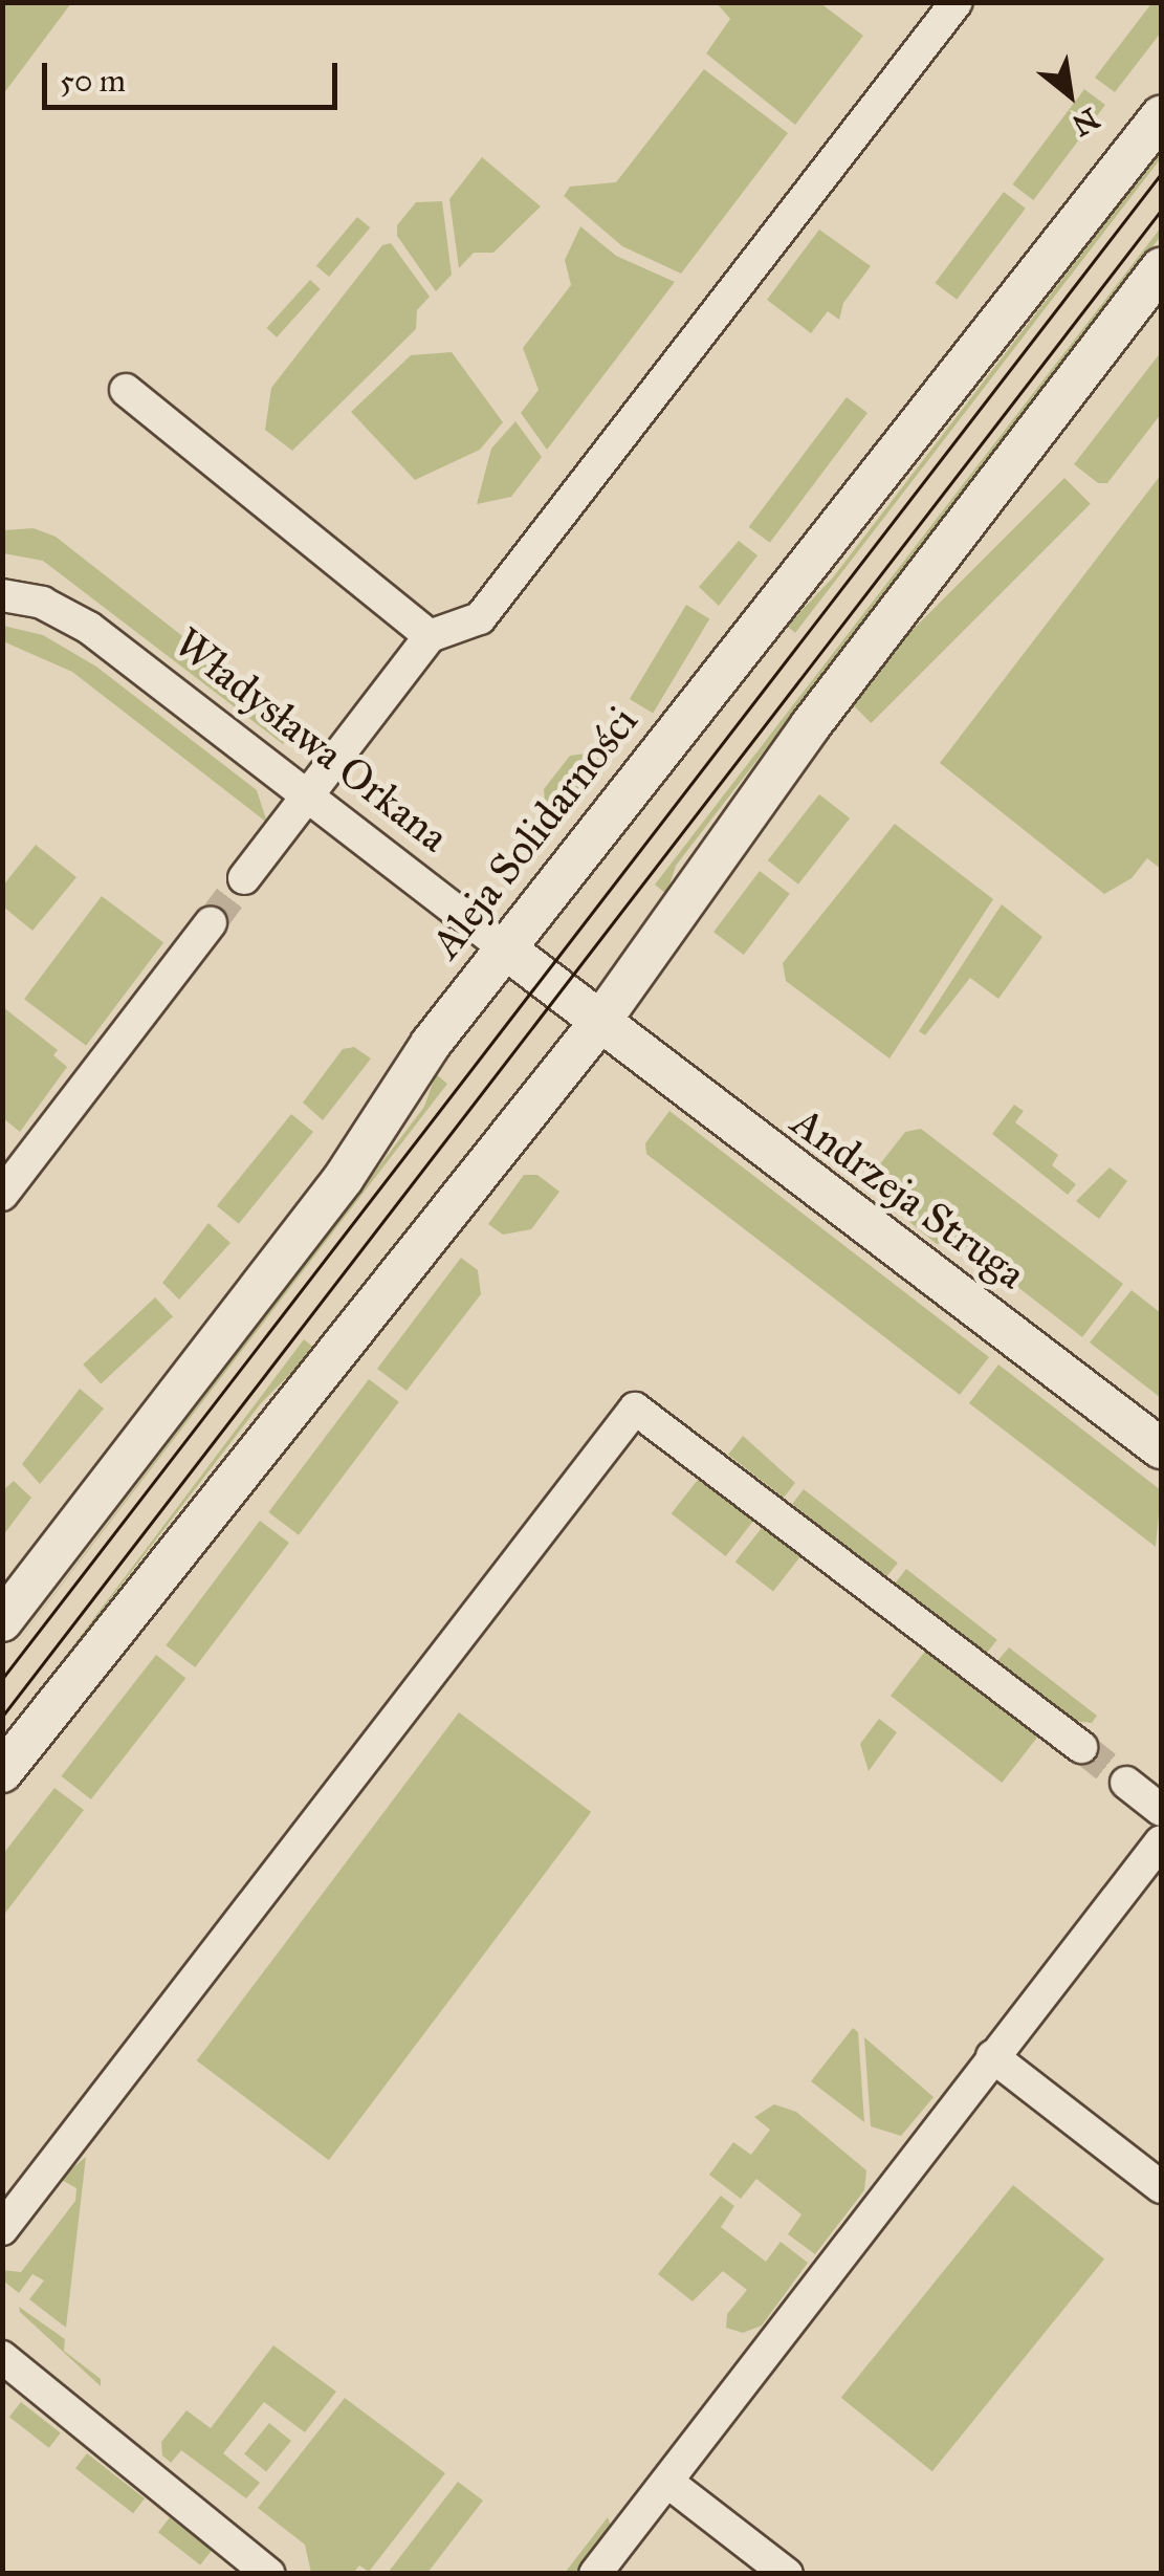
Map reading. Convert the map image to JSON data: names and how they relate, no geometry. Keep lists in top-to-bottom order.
{
  "streets": {
    "street": ["Władysława Orkana", "Aleja Solidarności", "Andrzeja Struga"]
  },
  "crossings": [
    ["Władysława Orkana", "Aleja Solidarności"],
    ["Władysława Orkana", "Andrzeja Struga"]
  ],
  "scale_bar": "50 m",
  "north": "bottom right"
}
